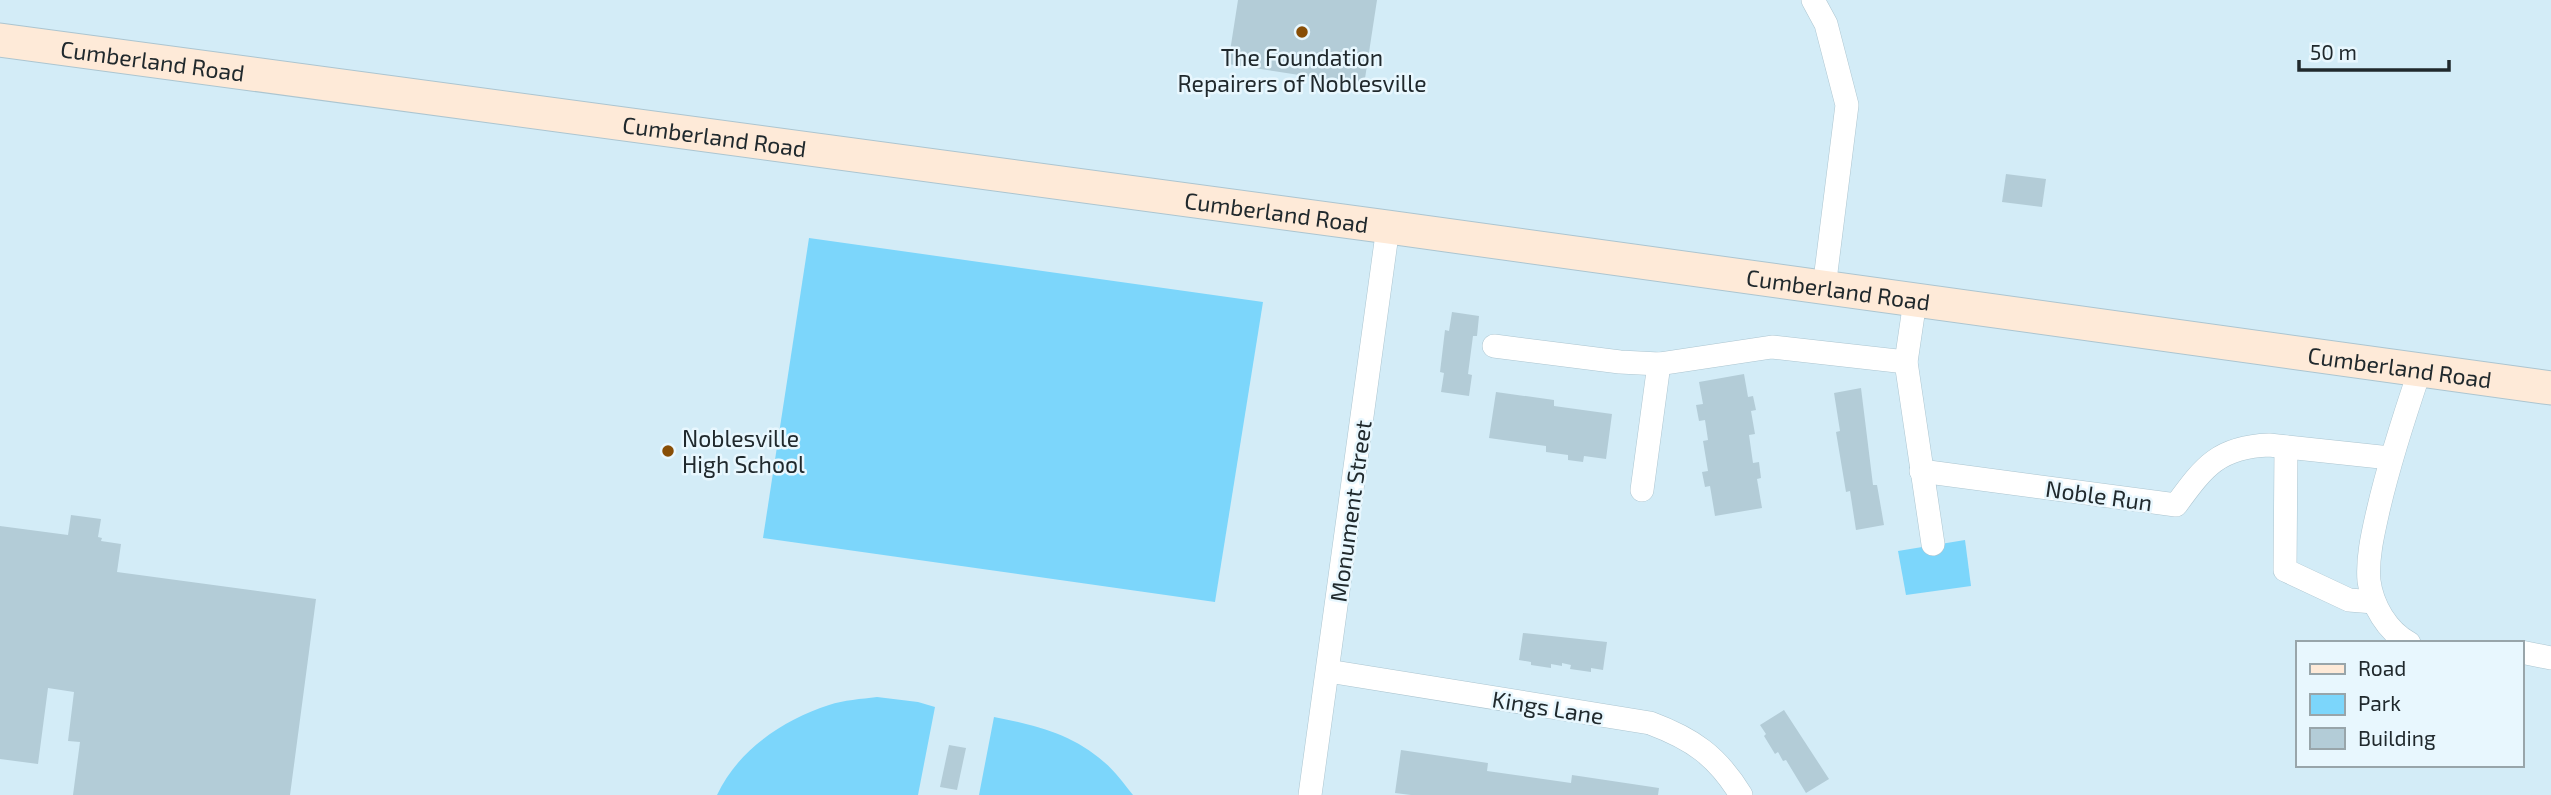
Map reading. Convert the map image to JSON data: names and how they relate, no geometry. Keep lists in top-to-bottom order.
{
  "streets": {
    "street": [
      "Cumberland Road",
      "Noble Run",
      "Monument Street",
      "Kings Lane"
    ]
  },
  "crossings": [
    ["Cumberland Road", "Monument Street"],
    ["Monument Street", "Kings Lane"]
  ],
  "places": ["The Foundation Repairers of Noblesville", "Noblesville High School"],
  "legend": ["Road", "Park", "Building"],
  "scale_bar": "50 m"
}
